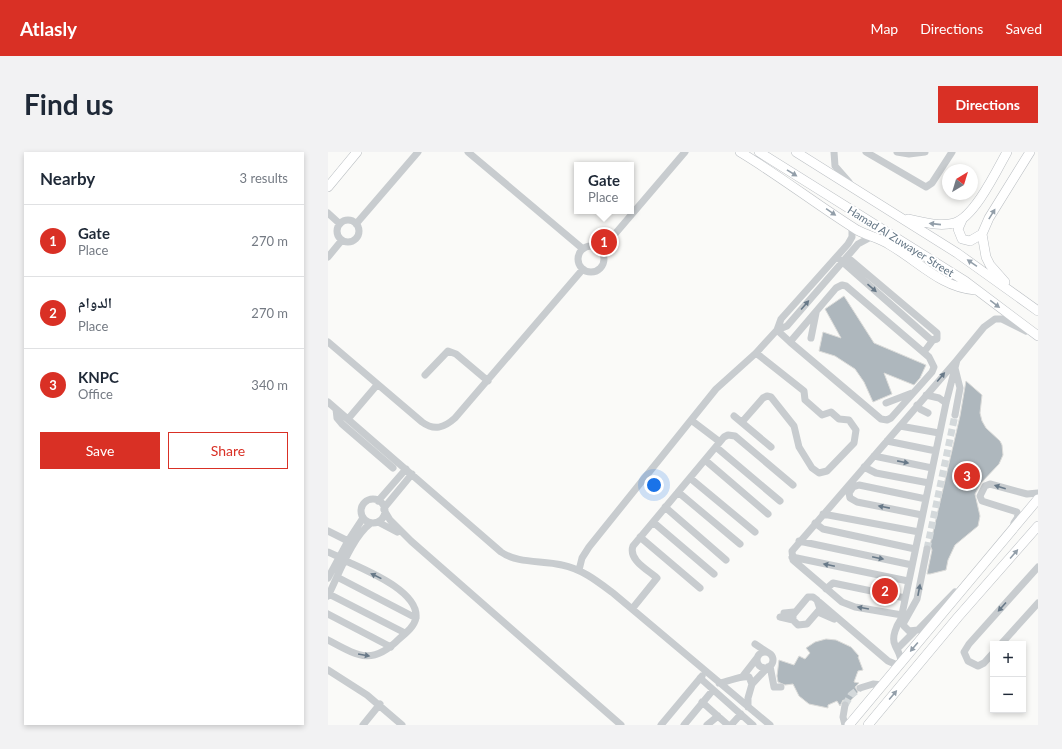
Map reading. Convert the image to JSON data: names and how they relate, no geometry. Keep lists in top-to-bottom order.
{
  "streets": {
    "main road": ["Hamad Al Zuwayer Street"]
  },
  "north": "top right",
  "page": {
    "header": "Atlasly",
    "nav": ["Map", "Directions", "Saved"],
    "buttons": [
      "Directions",
      ["Save", "Share"]
    ],
    "title": "Find us",
    "heading": ["Nearby", "3 results"],
    "popup": ["Gate", "Place"],
    "list": [
      {
        "mark": "1",
        "name": "Gate",
        "note": "Place",
        "value": "270 m"
      },
      {
        "mark": "2",
        "name": "الدوام",
        "note": "Place",
        "value": "270 m"
      },
      {
        "mark": "3",
        "name": "KNPC",
        "note": "Office",
        "value": "340 m"
      }
    ],
    "pins": ["1", "3", "2"],
    "map_buttons": ["+", "−"]
  }
}
